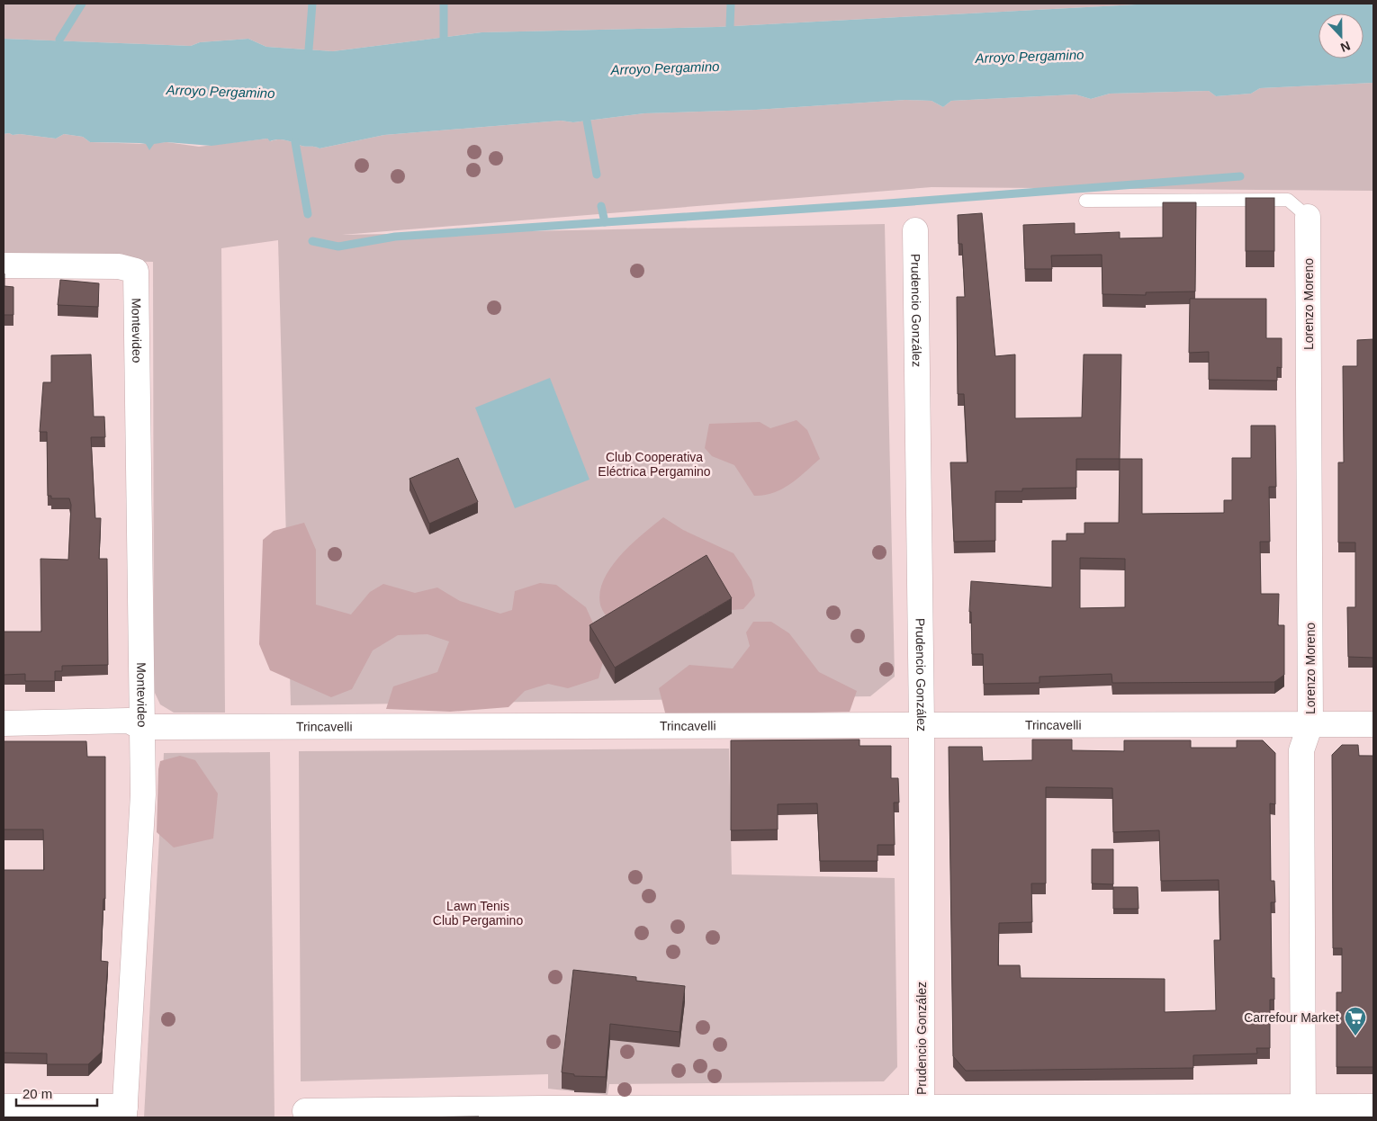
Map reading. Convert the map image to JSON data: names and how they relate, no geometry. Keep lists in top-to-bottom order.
{
  "streets": {
    "street": [
      "Lorenzo Moreno",
      "Prudencio González",
      "Montevideo",
      "Trincavelli"
    ]
  },
  "crossings": [
    ["Lorenzo Moreno", "Trincavelli"],
    ["Prudencio González", "Trincavelli"],
    ["Montevideo", "Trincavelli"]
  ],
  "water": ["Arroyo Pergamino"],
  "parks": ["Club Cooperativa Eléctrica Pergamino", "Lawn Tenis Club Pergamino"],
  "places": {
    "supermarket": ["Carrefour Market"]
  },
  "scale_bar": "20 m",
  "north": "bottom"
}
